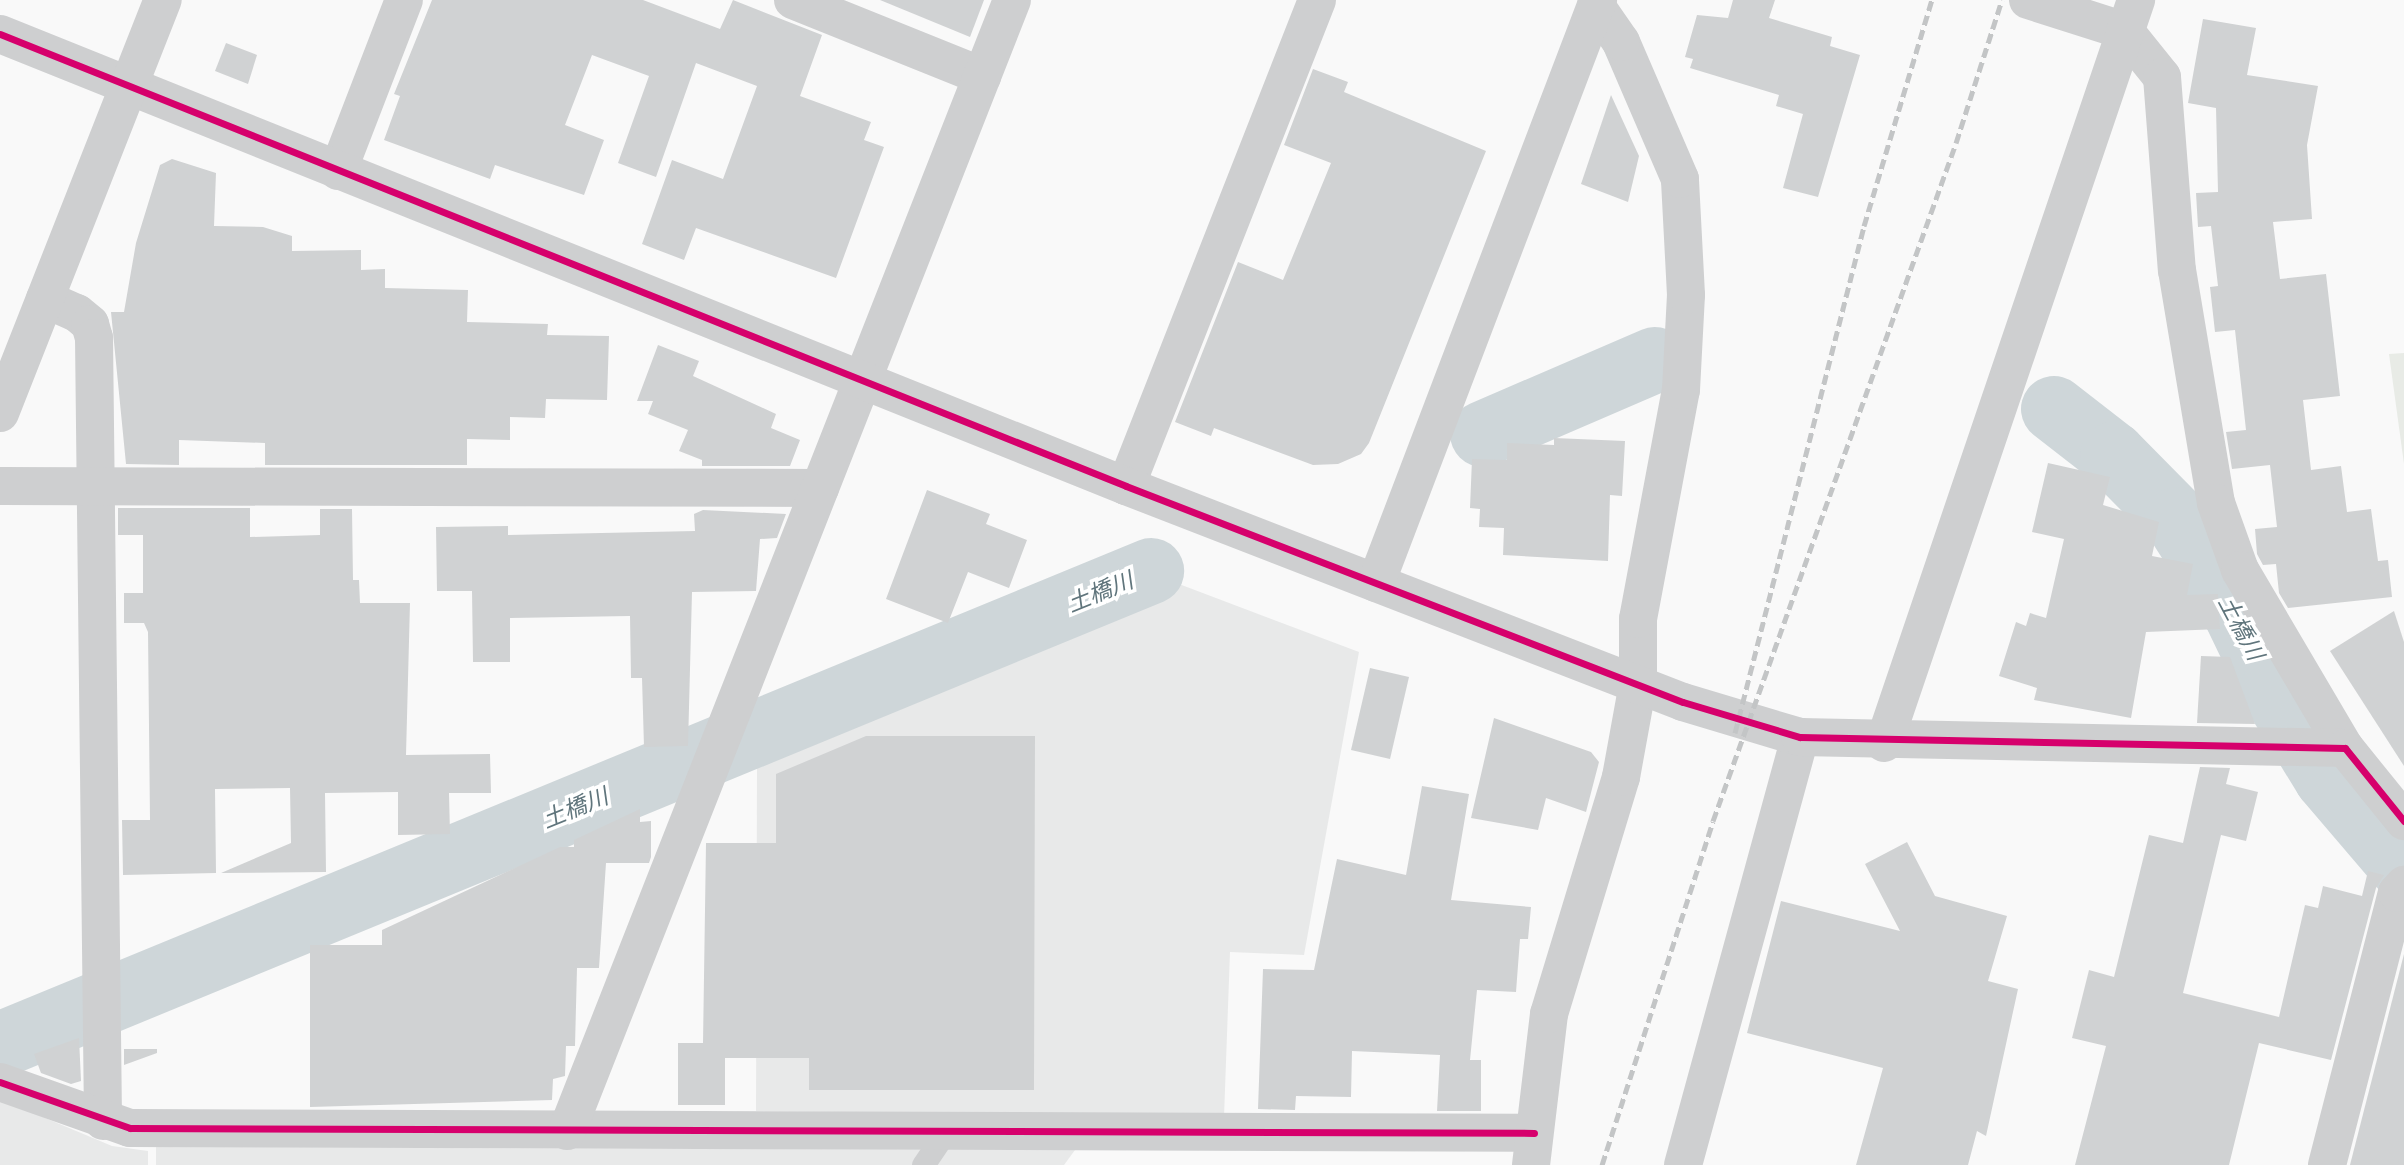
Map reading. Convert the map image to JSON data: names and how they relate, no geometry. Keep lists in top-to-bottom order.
{
  "water": ["土橋川"]
}
